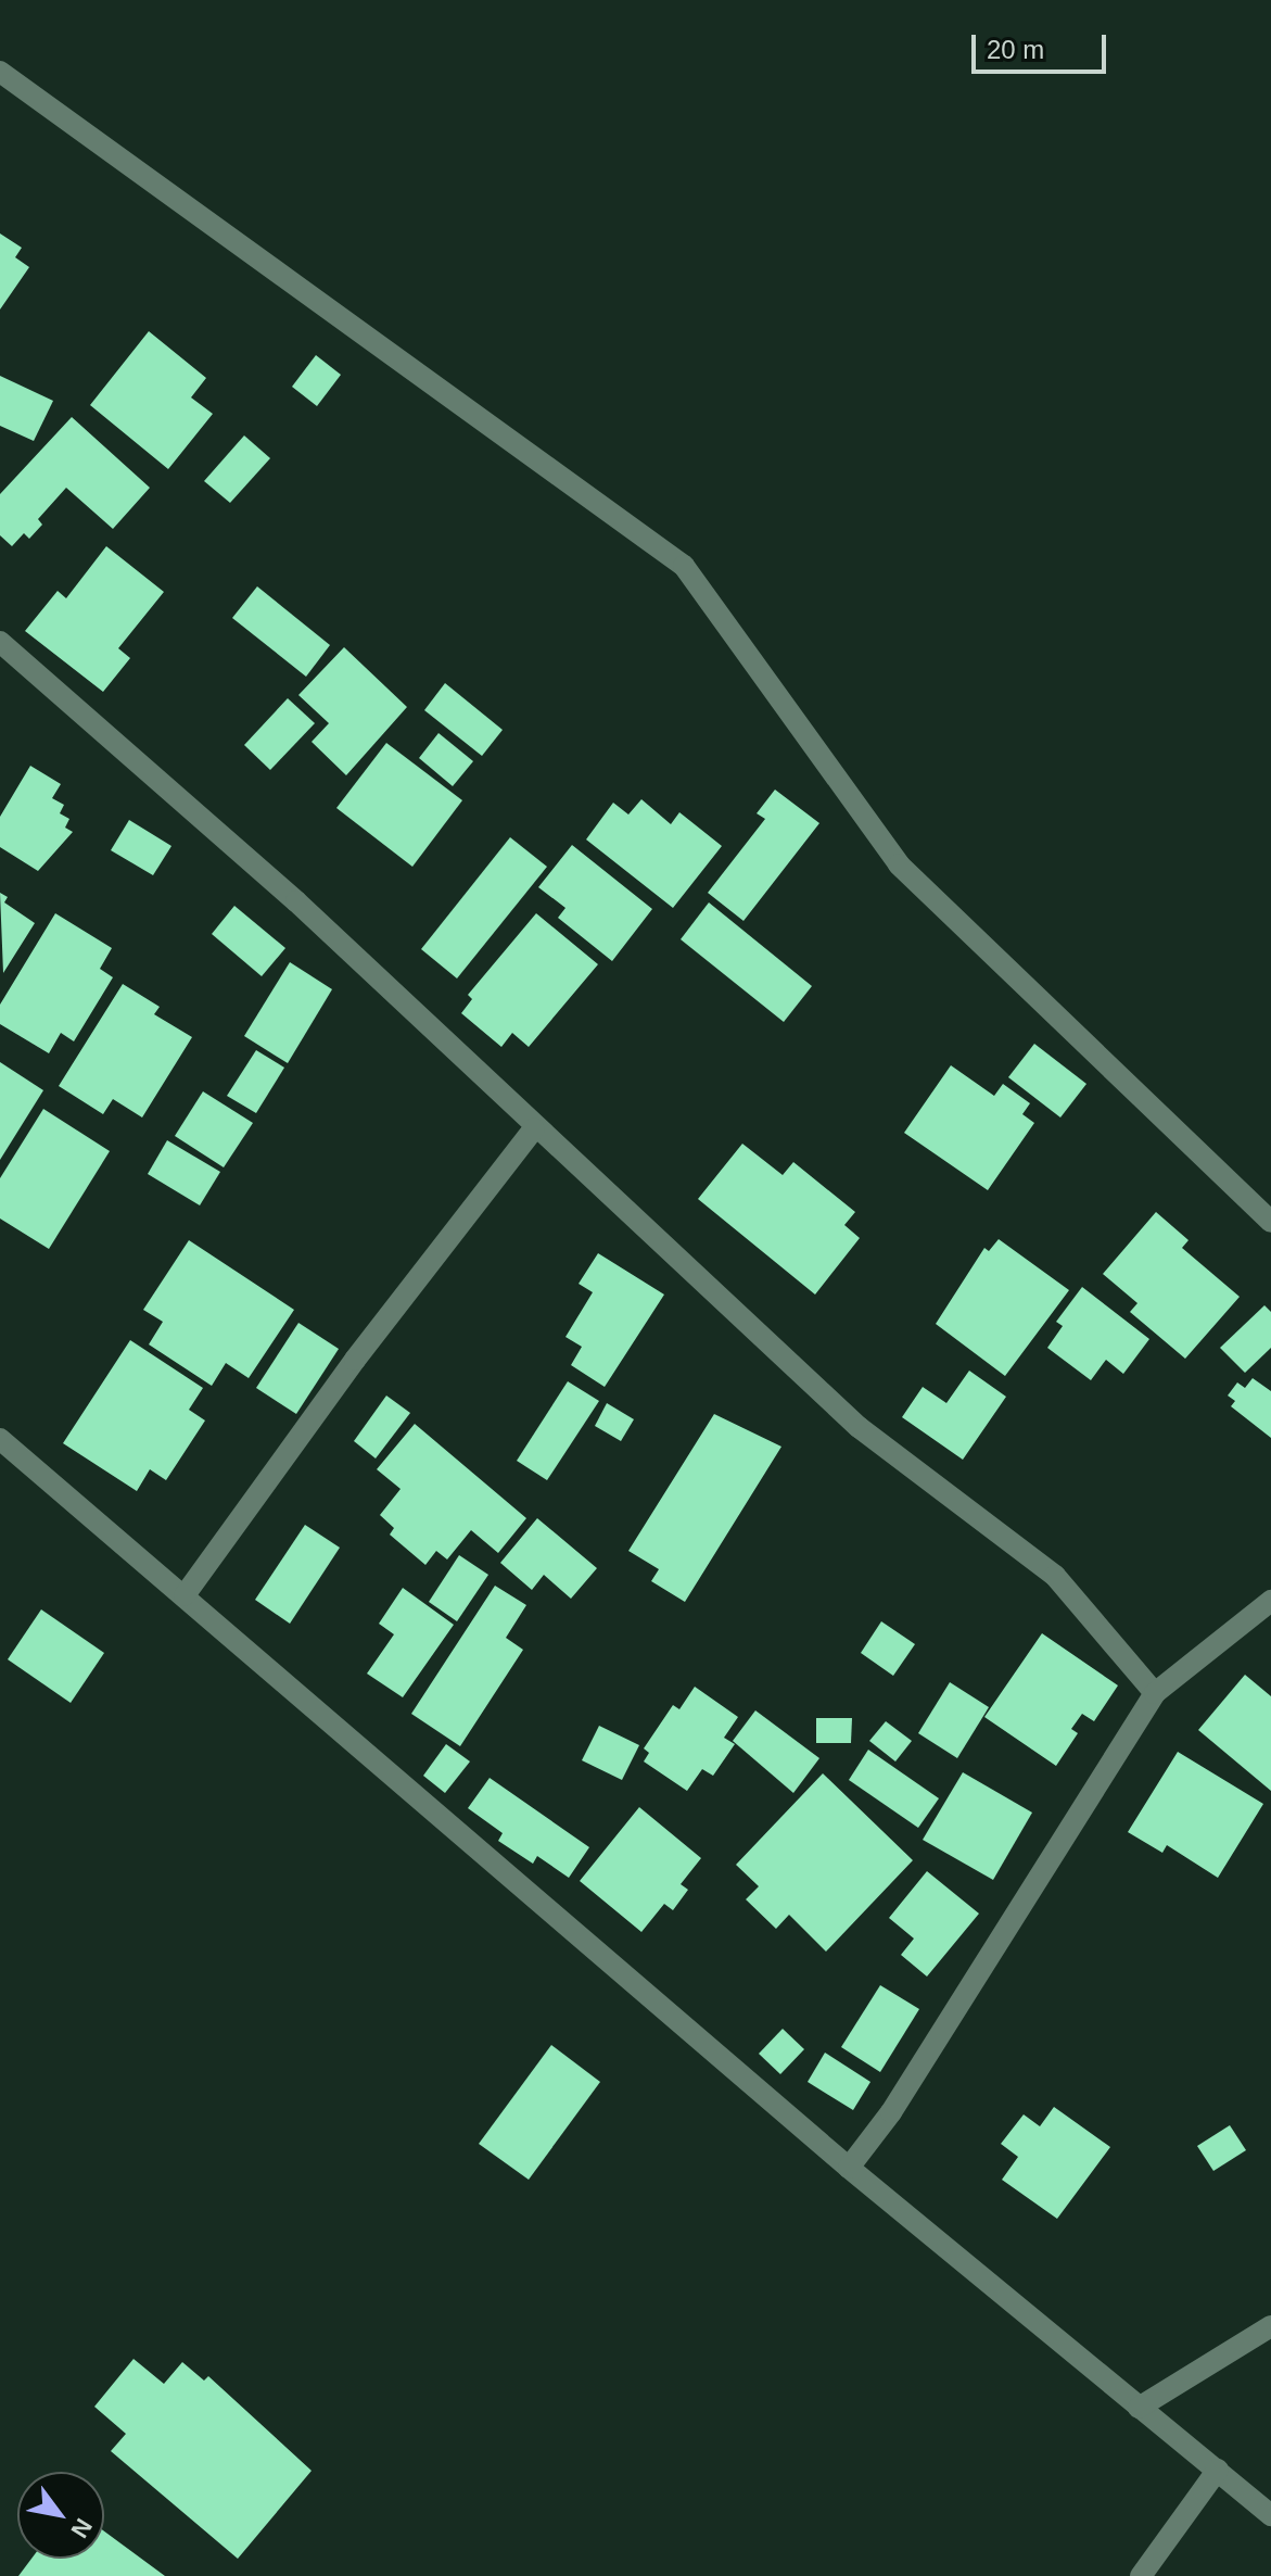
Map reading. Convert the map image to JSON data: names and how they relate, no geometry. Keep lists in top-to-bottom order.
{
  "scale_bar": "20 m",
  "north": "bottom right"
}
